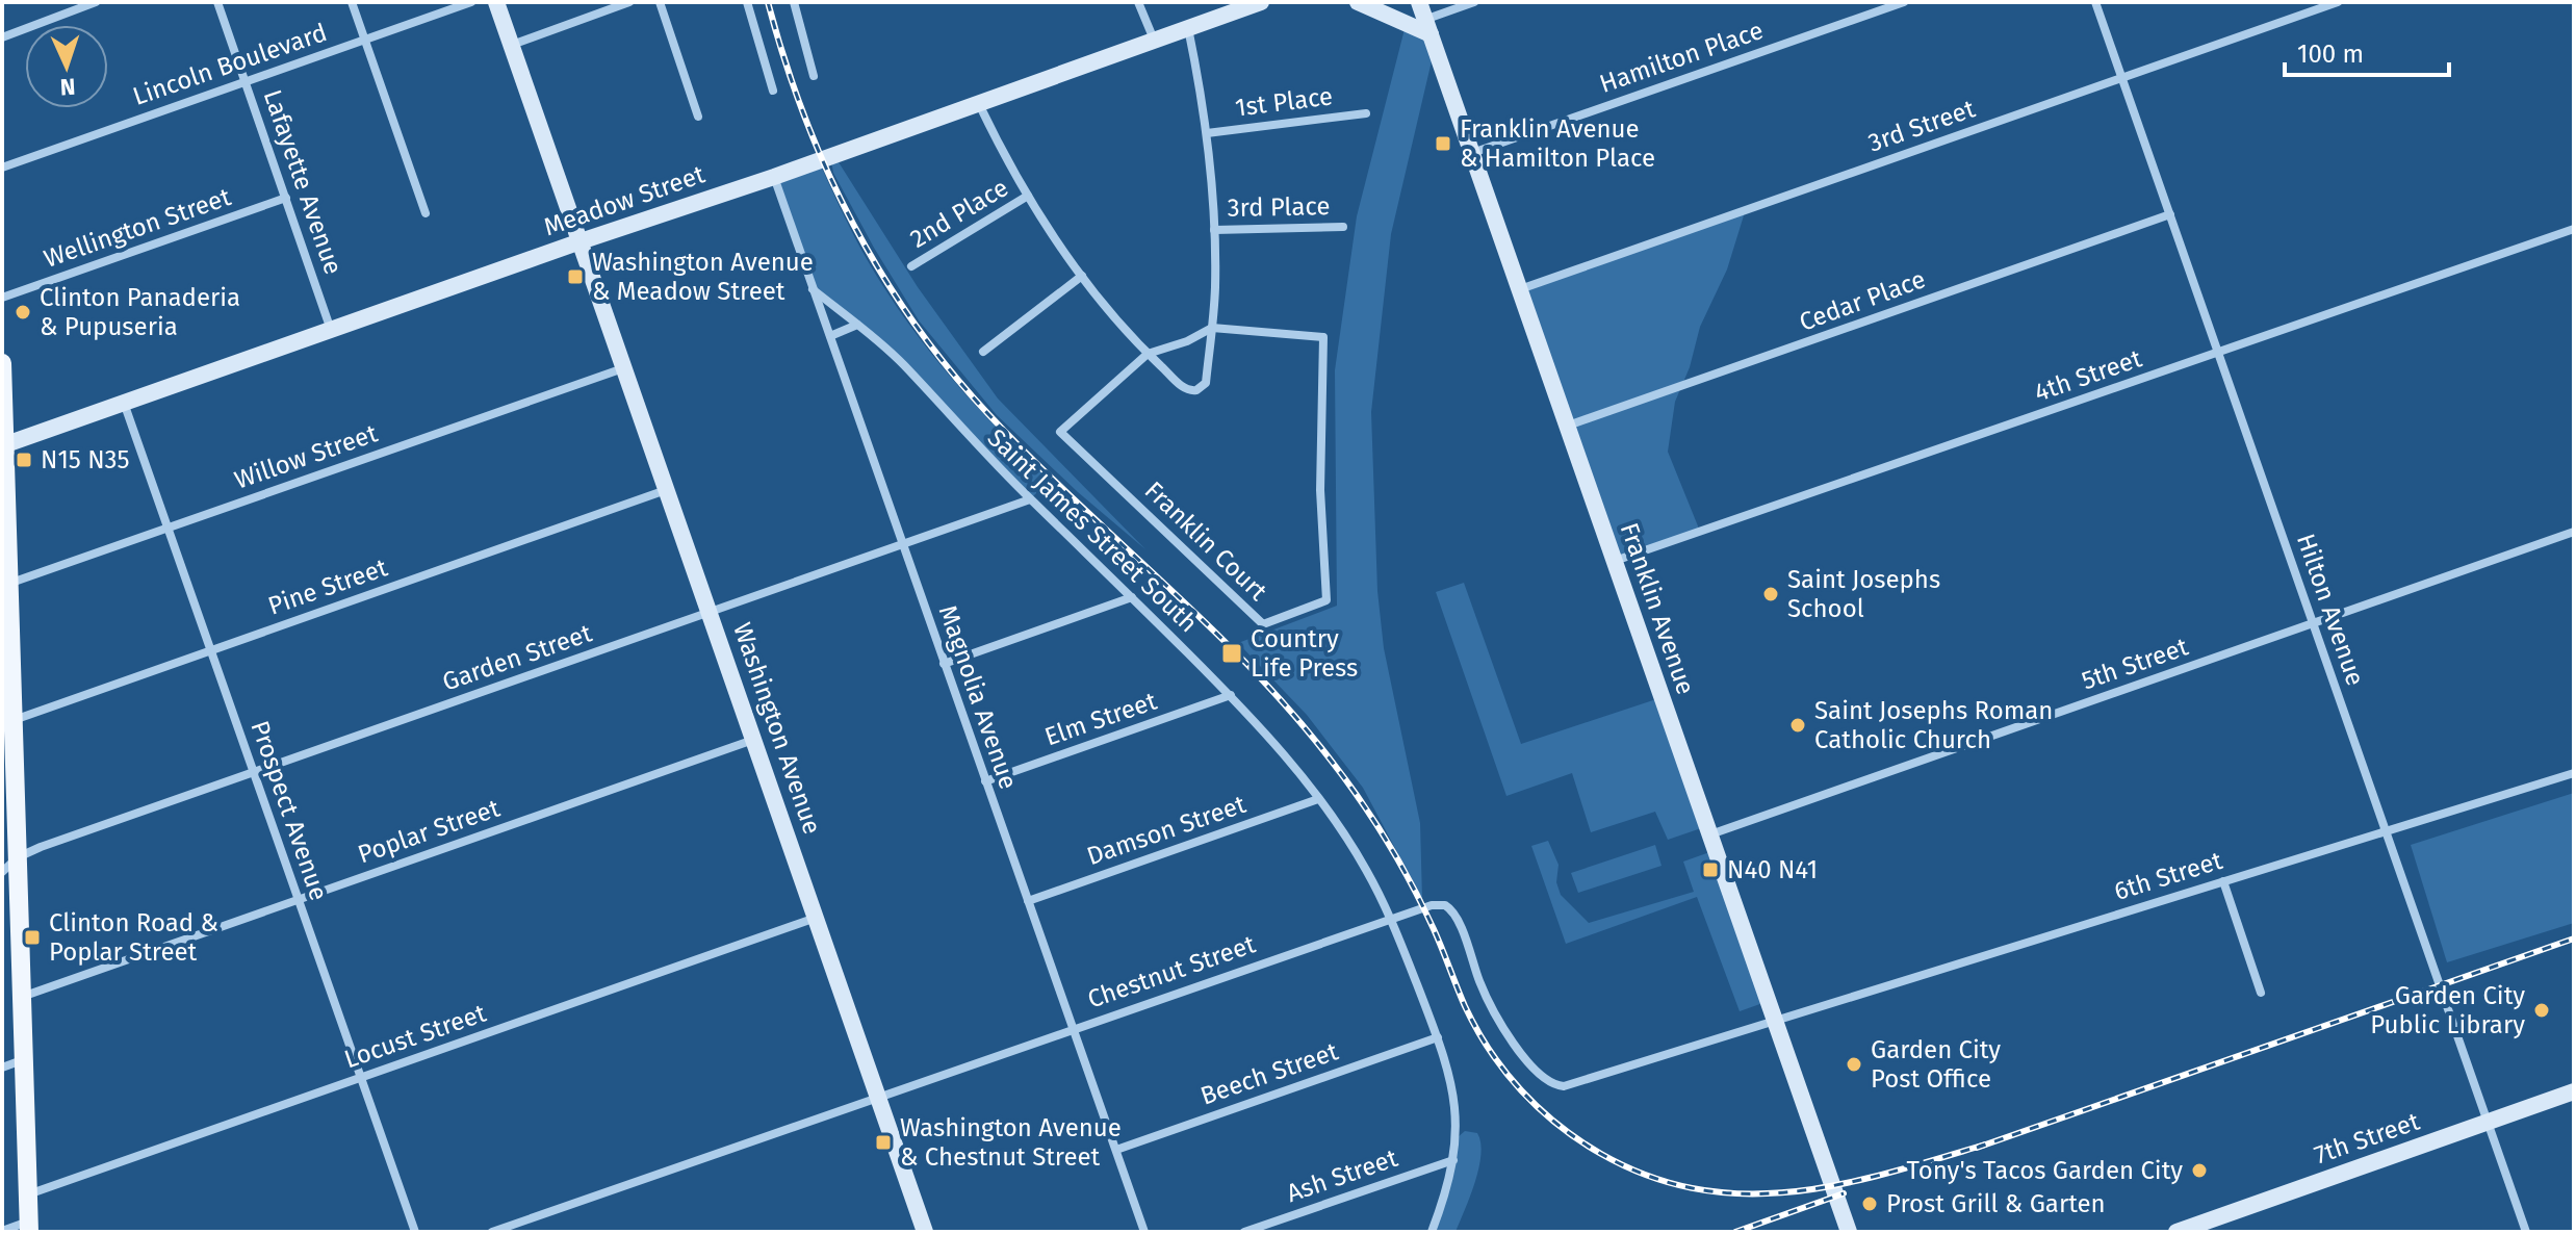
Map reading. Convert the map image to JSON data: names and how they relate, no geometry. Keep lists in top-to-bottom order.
{
  "streets": {
    "main road": [
      "Meadow Street",
      "Franklin Avenue",
      "Washington Avenue",
      "7th Street"
    ],
    "street": [
      "Hamilton Place",
      "Lincoln Boulevard",
      "1st Place",
      "3rd Street",
      "Lafayette Avenue",
      "3rd Place",
      "2nd Place",
      "Wellington Street",
      "Cedar Place",
      "4th Street",
      "Willow Street",
      "Saint James Street South",
      "Franklin Court",
      "Pine Street",
      "Hilton Avenue",
      "Garden Street",
      "5th Street",
      "Magnolia Avenue",
      "Elm Street",
      "Prospect Avenue",
      "Damson Street",
      "Poplar Street",
      "6th Street",
      "Chestnut Street",
      "Locust Street",
      "Beech Street",
      "Ash Street"
    ]
  },
  "crossings": [
    ["Hamilton Place", "Franklin Avenue"],
    ["Lincoln Boulevard", "Lafayette Avenue"],
    ["3rd Street", "Franklin Avenue"],
    ["3rd Street", "Hilton Avenue"],
    ["Lafayette Avenue", "Meadow Street"],
    ["Lafayette Avenue", "Wellington Street"],
    ["Meadow Street", "Magnolia Avenue"],
    ["Meadow Street", "Washington Avenue"],
    ["Meadow Street", "Prospect Avenue"],
    ["Cedar Place", "Franklin Avenue"],
    ["Cedar Place", "Hilton Avenue"],
    ["4th Street", "Franklin Avenue"],
    ["4th Street", "Hilton Avenue"],
    ["Willow Street", "Washington Avenue"],
    ["Willow Street", "Prospect Avenue"],
    ["Saint James Street South", "Garden Street"],
    ["Saint James Street South", "Magnolia Avenue"],
    ["Saint James Street South", "Elm Street"],
    ["Saint James Street South", "Damson Street"],
    ["Saint James Street South", "Chestnut Street"],
    ["Saint James Street South", "Beech Street"],
    ["Saint James Street South", "Ash Street"],
    ["Pine Street", "Washington Avenue"],
    ["Pine Street", "Prospect Avenue"],
    ["Franklin Avenue", "5th Street"],
    ["Franklin Avenue", "6th Street"],
    ["Franklin Avenue", "Chestnut Street"],
    ["Hilton Avenue", "5th Street"],
    ["Hilton Avenue", "6th Street"],
    ["Hilton Avenue", "7th Street"],
    ["Garden Street", "Magnolia Avenue"],
    ["Garden Street", "Washington Avenue"],
    ["Garden Street", "Prospect Avenue"],
    ["Magnolia Avenue", "Elm Street"],
    ["Magnolia Avenue", "Damson Street"],
    ["Magnolia Avenue", "Chestnut Street"],
    ["Magnolia Avenue", "Beech Street"],
    ["Washington Avenue", "Poplar Street"],
    ["Washington Avenue", "Chestnut Street"],
    ["Washington Avenue", "Locust Street"],
    ["Prospect Avenue", "Poplar Street"],
    ["Prospect Avenue", "Locust Street"],
    ["6th Street", "Chestnut Street"]
  ],
  "places": {
    "transit": [
      "Franklin Avenue & Hamilton Place",
      "Washington Avenue & Meadow Street",
      "N15 N35",
      "Country Life Press",
      "N40 N41",
      "Clinton Road & Poplar Street",
      "Washington Avenue & Chestnut Street"
    ],
    "other": [
      "Clinton Panaderia & Pupuseria",
      "Saint Josephs School",
      "Saint Josephs Roman Catholic Church",
      "Garden City Public Library",
      "Garden City Post Office",
      "Tony's Tacos Garden City",
      "Prost Grill & Garten"
    ]
  },
  "scale_bar": "100 m",
  "north": "bottom"
}
